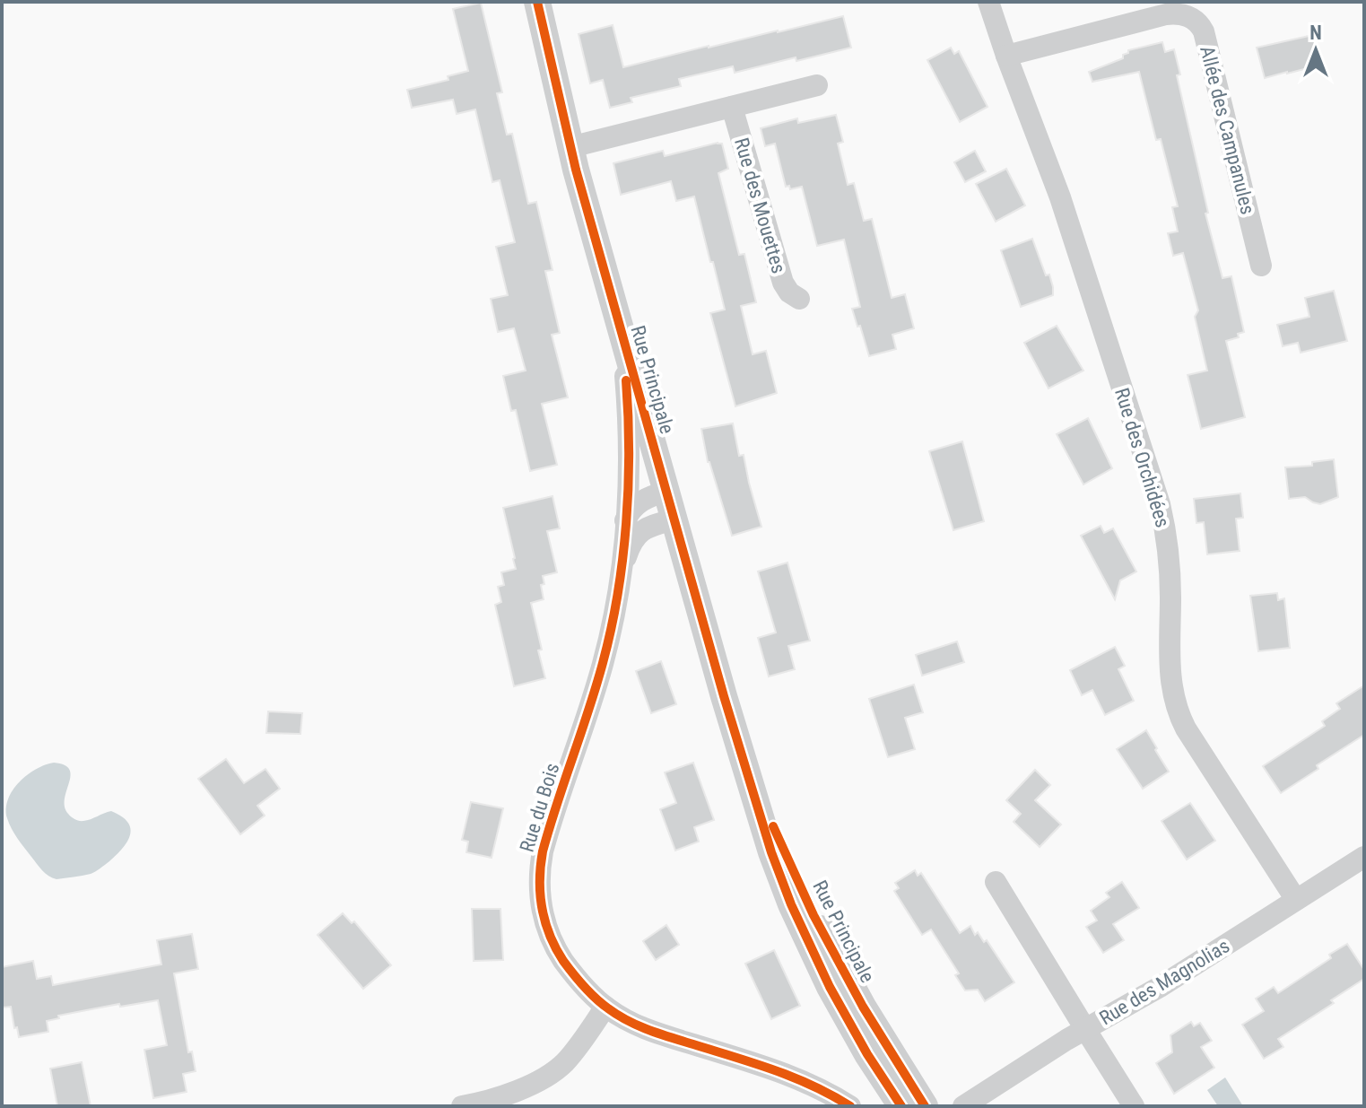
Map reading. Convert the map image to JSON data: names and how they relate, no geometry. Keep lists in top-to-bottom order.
{
  "streets": {
    "street": [
      "Allée des Campanules",
      "Rue des Mouettes",
      "Rue Principale",
      "Rue des Orchidées",
      "Rue du Bois",
      "Rue des Magnolias"
    ]
  },
  "crossings": [
    ["Allée des Campanules", "Rue des Orchidées"],
    ["Rue Principale", "Rue du Bois"],
    ["Rue des Orchidées", "Rue des Magnolias"]
  ],
  "north": "top"
}
